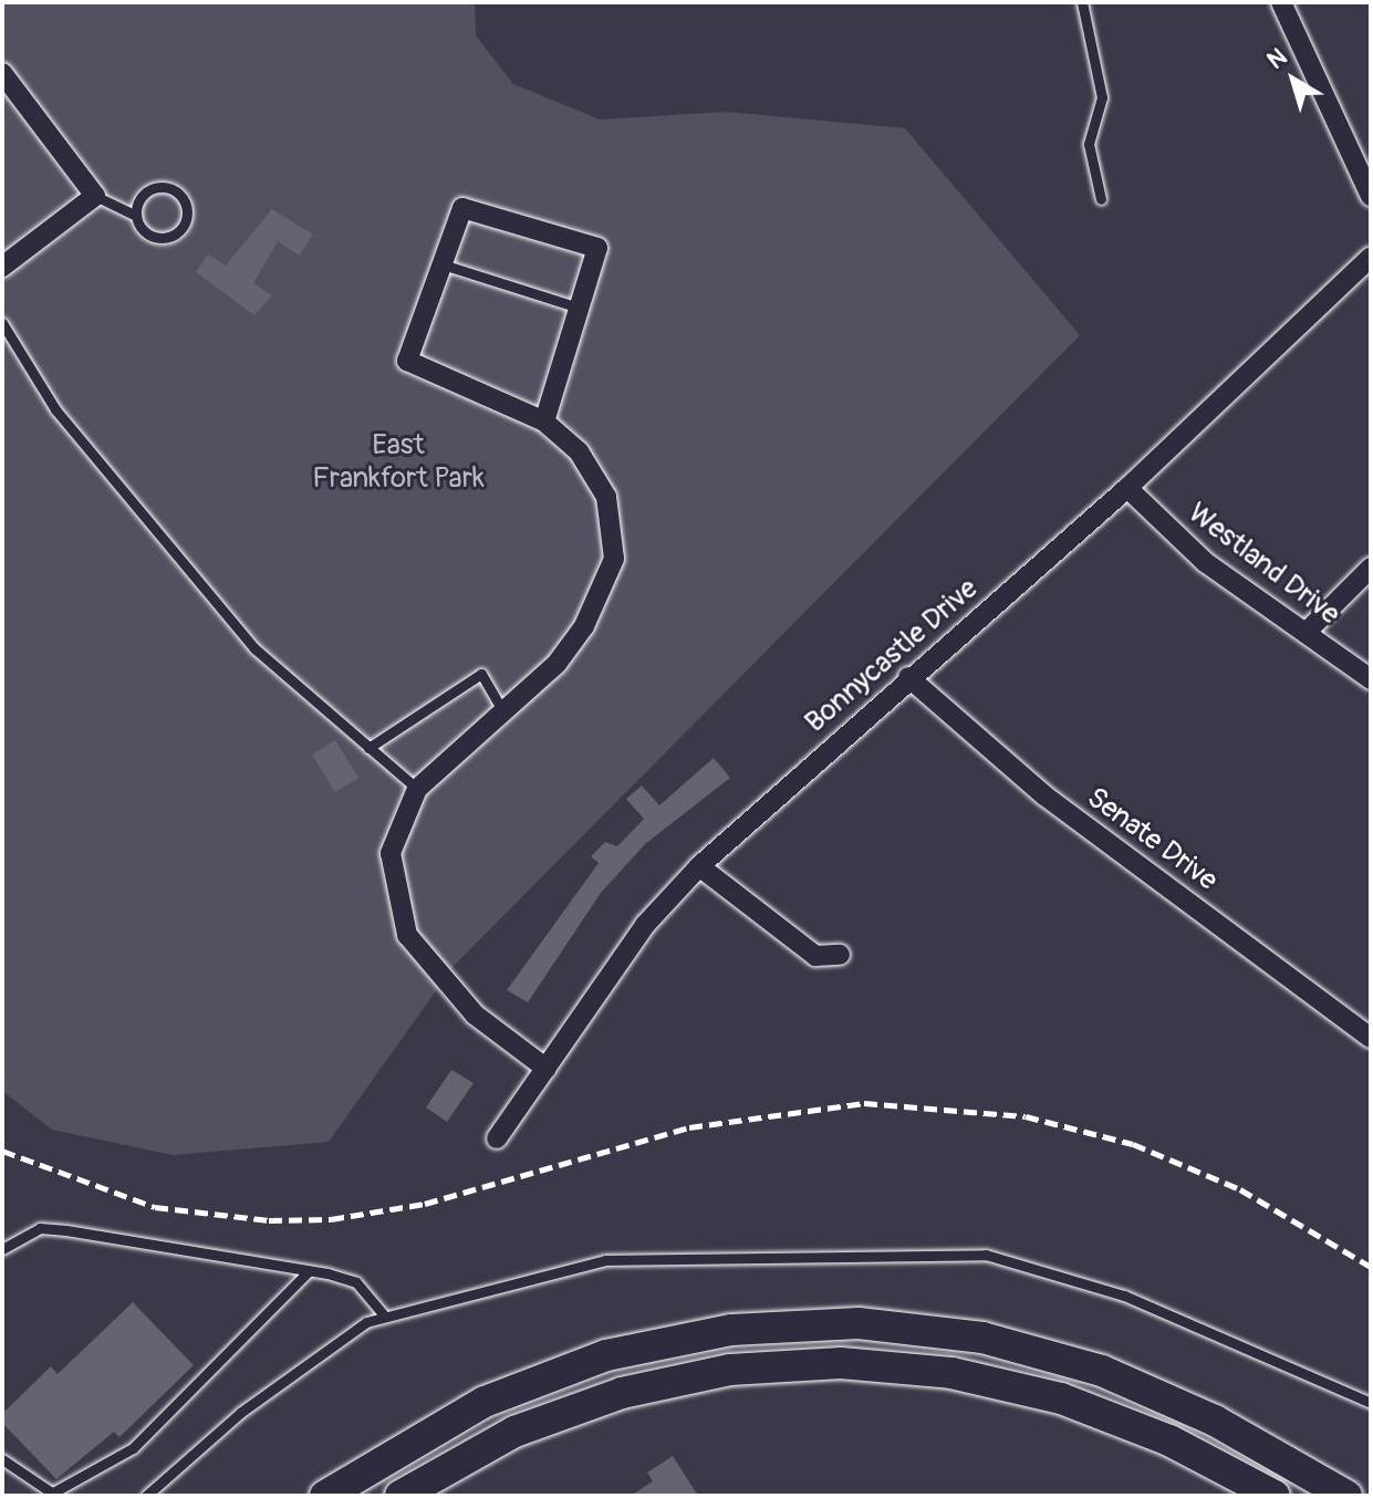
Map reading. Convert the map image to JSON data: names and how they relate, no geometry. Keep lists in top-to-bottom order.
{
  "streets": {
    "street": ["Westland Drive", "Bonnycastle Drive", "Senate Drive"]
  },
  "crossings": [
    ["Westland Drive", "Bonnycastle Drive"],
    ["Bonnycastle Drive", "Senate Drive"]
  ],
  "parks": ["East Frankfort Park"],
  "north": "top left"
}
